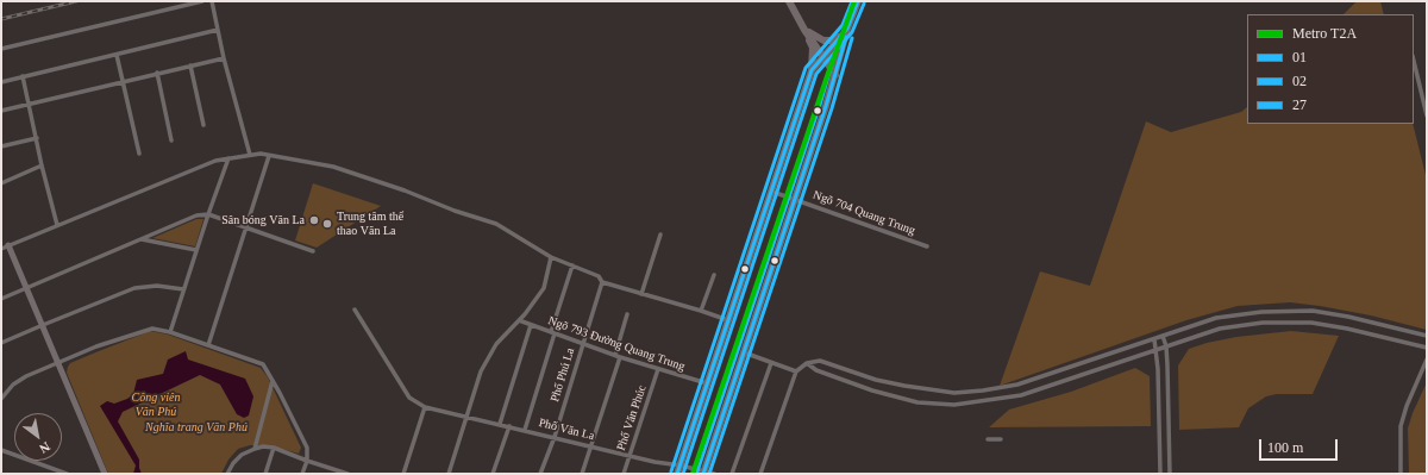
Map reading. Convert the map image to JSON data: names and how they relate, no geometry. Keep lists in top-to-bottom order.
{
  "streets": {
    "street": [
      "Ngõ 704 Quang Trung",
      "Ngõ 793 Đường Quang Trung",
      "Phố Phú La",
      "Phố Văn Phúc",
      "Phố Văn La"
    ]
  },
  "crossings": [
    ["Ngõ 793 Đường Quang Trung", "Phố Phú La"],
    ["Ngõ 793 Đường Quang Trung", "Phố Văn Phúc"],
    ["Phố Phú La", "Phố Văn La"],
    ["Phố Văn Phúc", "Phố Văn La"]
  ],
  "parks": ["Công viên Văn Phú", "Nghĩa trang Văn Phú"],
  "places": ["Sân bóng Văn La", "Trung tâm thể thao Văn La"],
  "lines": [
    "metro line T2A",
    "transit line 01",
    "transit line 27",
    "transit line 02"
  ],
  "legend": [
    "Metro T2A",
    "01",
    "02",
    "27"
  ],
  "scale_bar": "100 m",
  "north": "bottom right"
}
